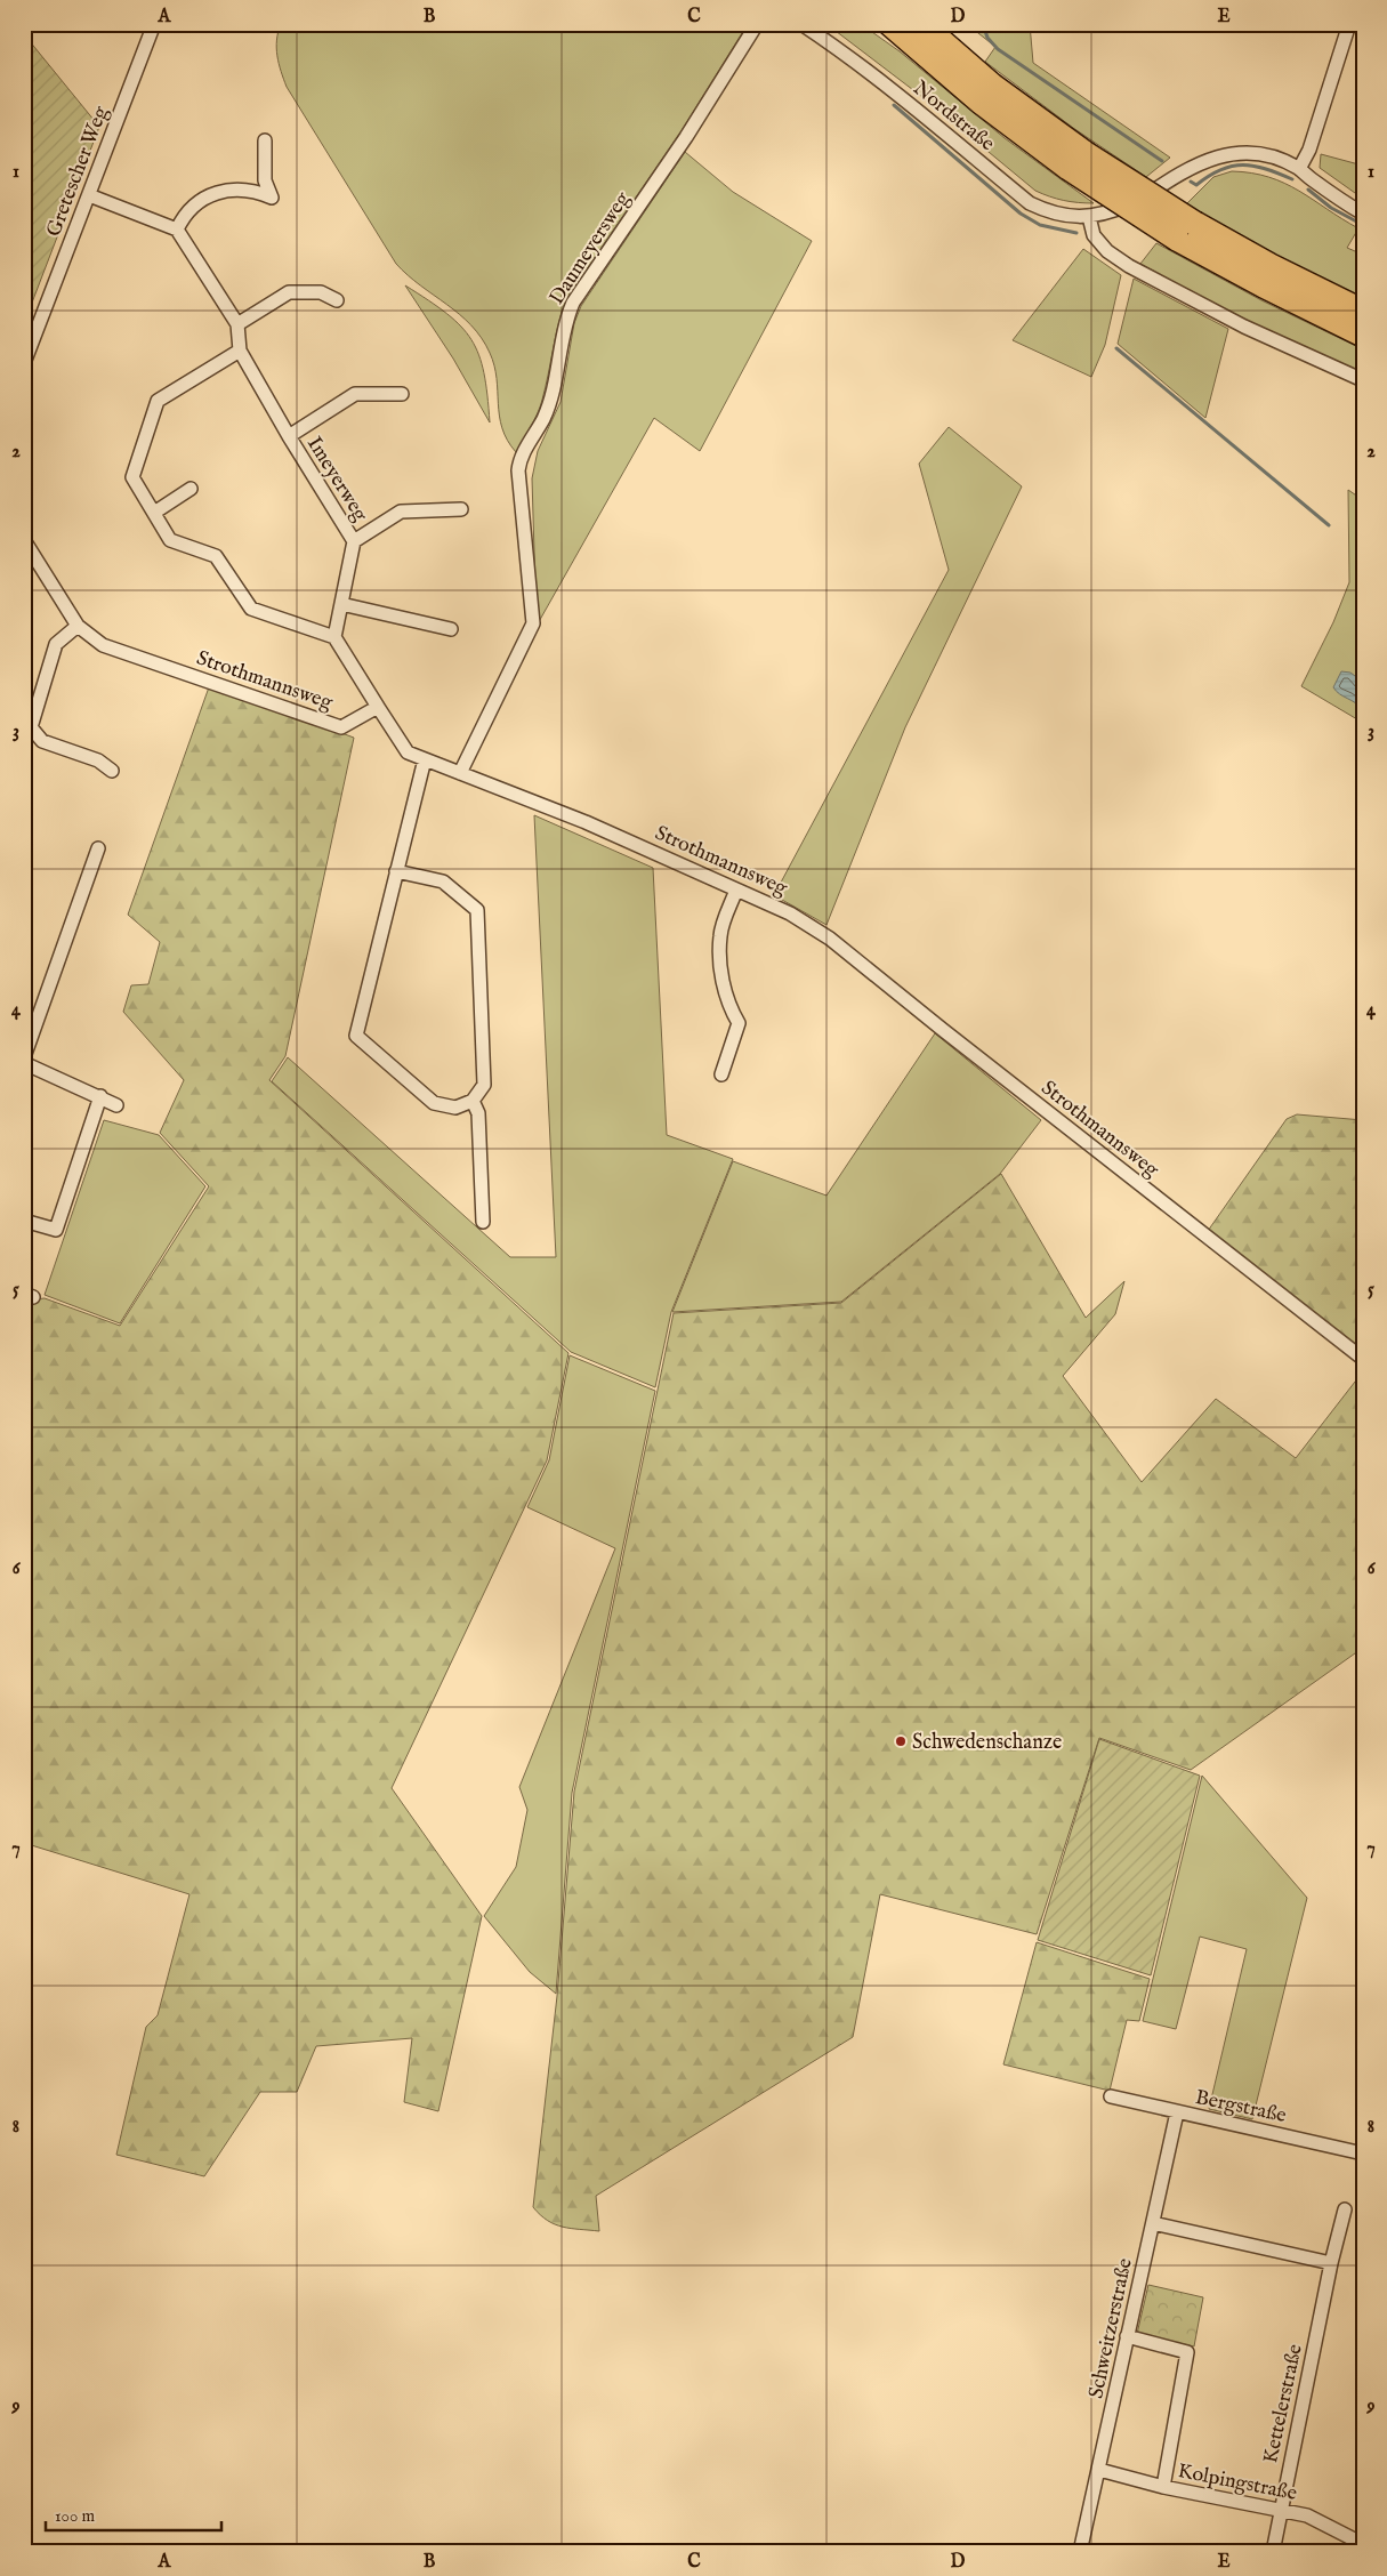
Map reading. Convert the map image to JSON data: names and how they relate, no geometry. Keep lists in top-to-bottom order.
{
  "streets": {
    "street": [
      "Nordstraße",
      "Gretescher Weg",
      "Daumeyersweg",
      "Imeyerweg",
      "Strothmannsweg",
      "Bergstraße",
      "Schweitzerstraße",
      "Kettelerstraße",
      "Kolpingstraße"
    ]
  },
  "crossings": [
    ["Daumeyersweg", "Strothmannsweg"],
    ["Bergstraße", "Schweitzerstraße"],
    ["Schweitzerstraße", "Kolpingstraße"],
    ["Kettelerstraße", "Kolpingstraße"]
  ],
  "places": ["Schwedenschanze"],
  "scale_bar": "100 m",
  "grid": {
    "columns": [
      "A",
      "B",
      "C",
      "D",
      "E"
    ],
    "rows": [
      "1",
      "2",
      "3",
      "4",
      "5",
      "6",
      "7",
      "8",
      "9"
    ]
  }
}
